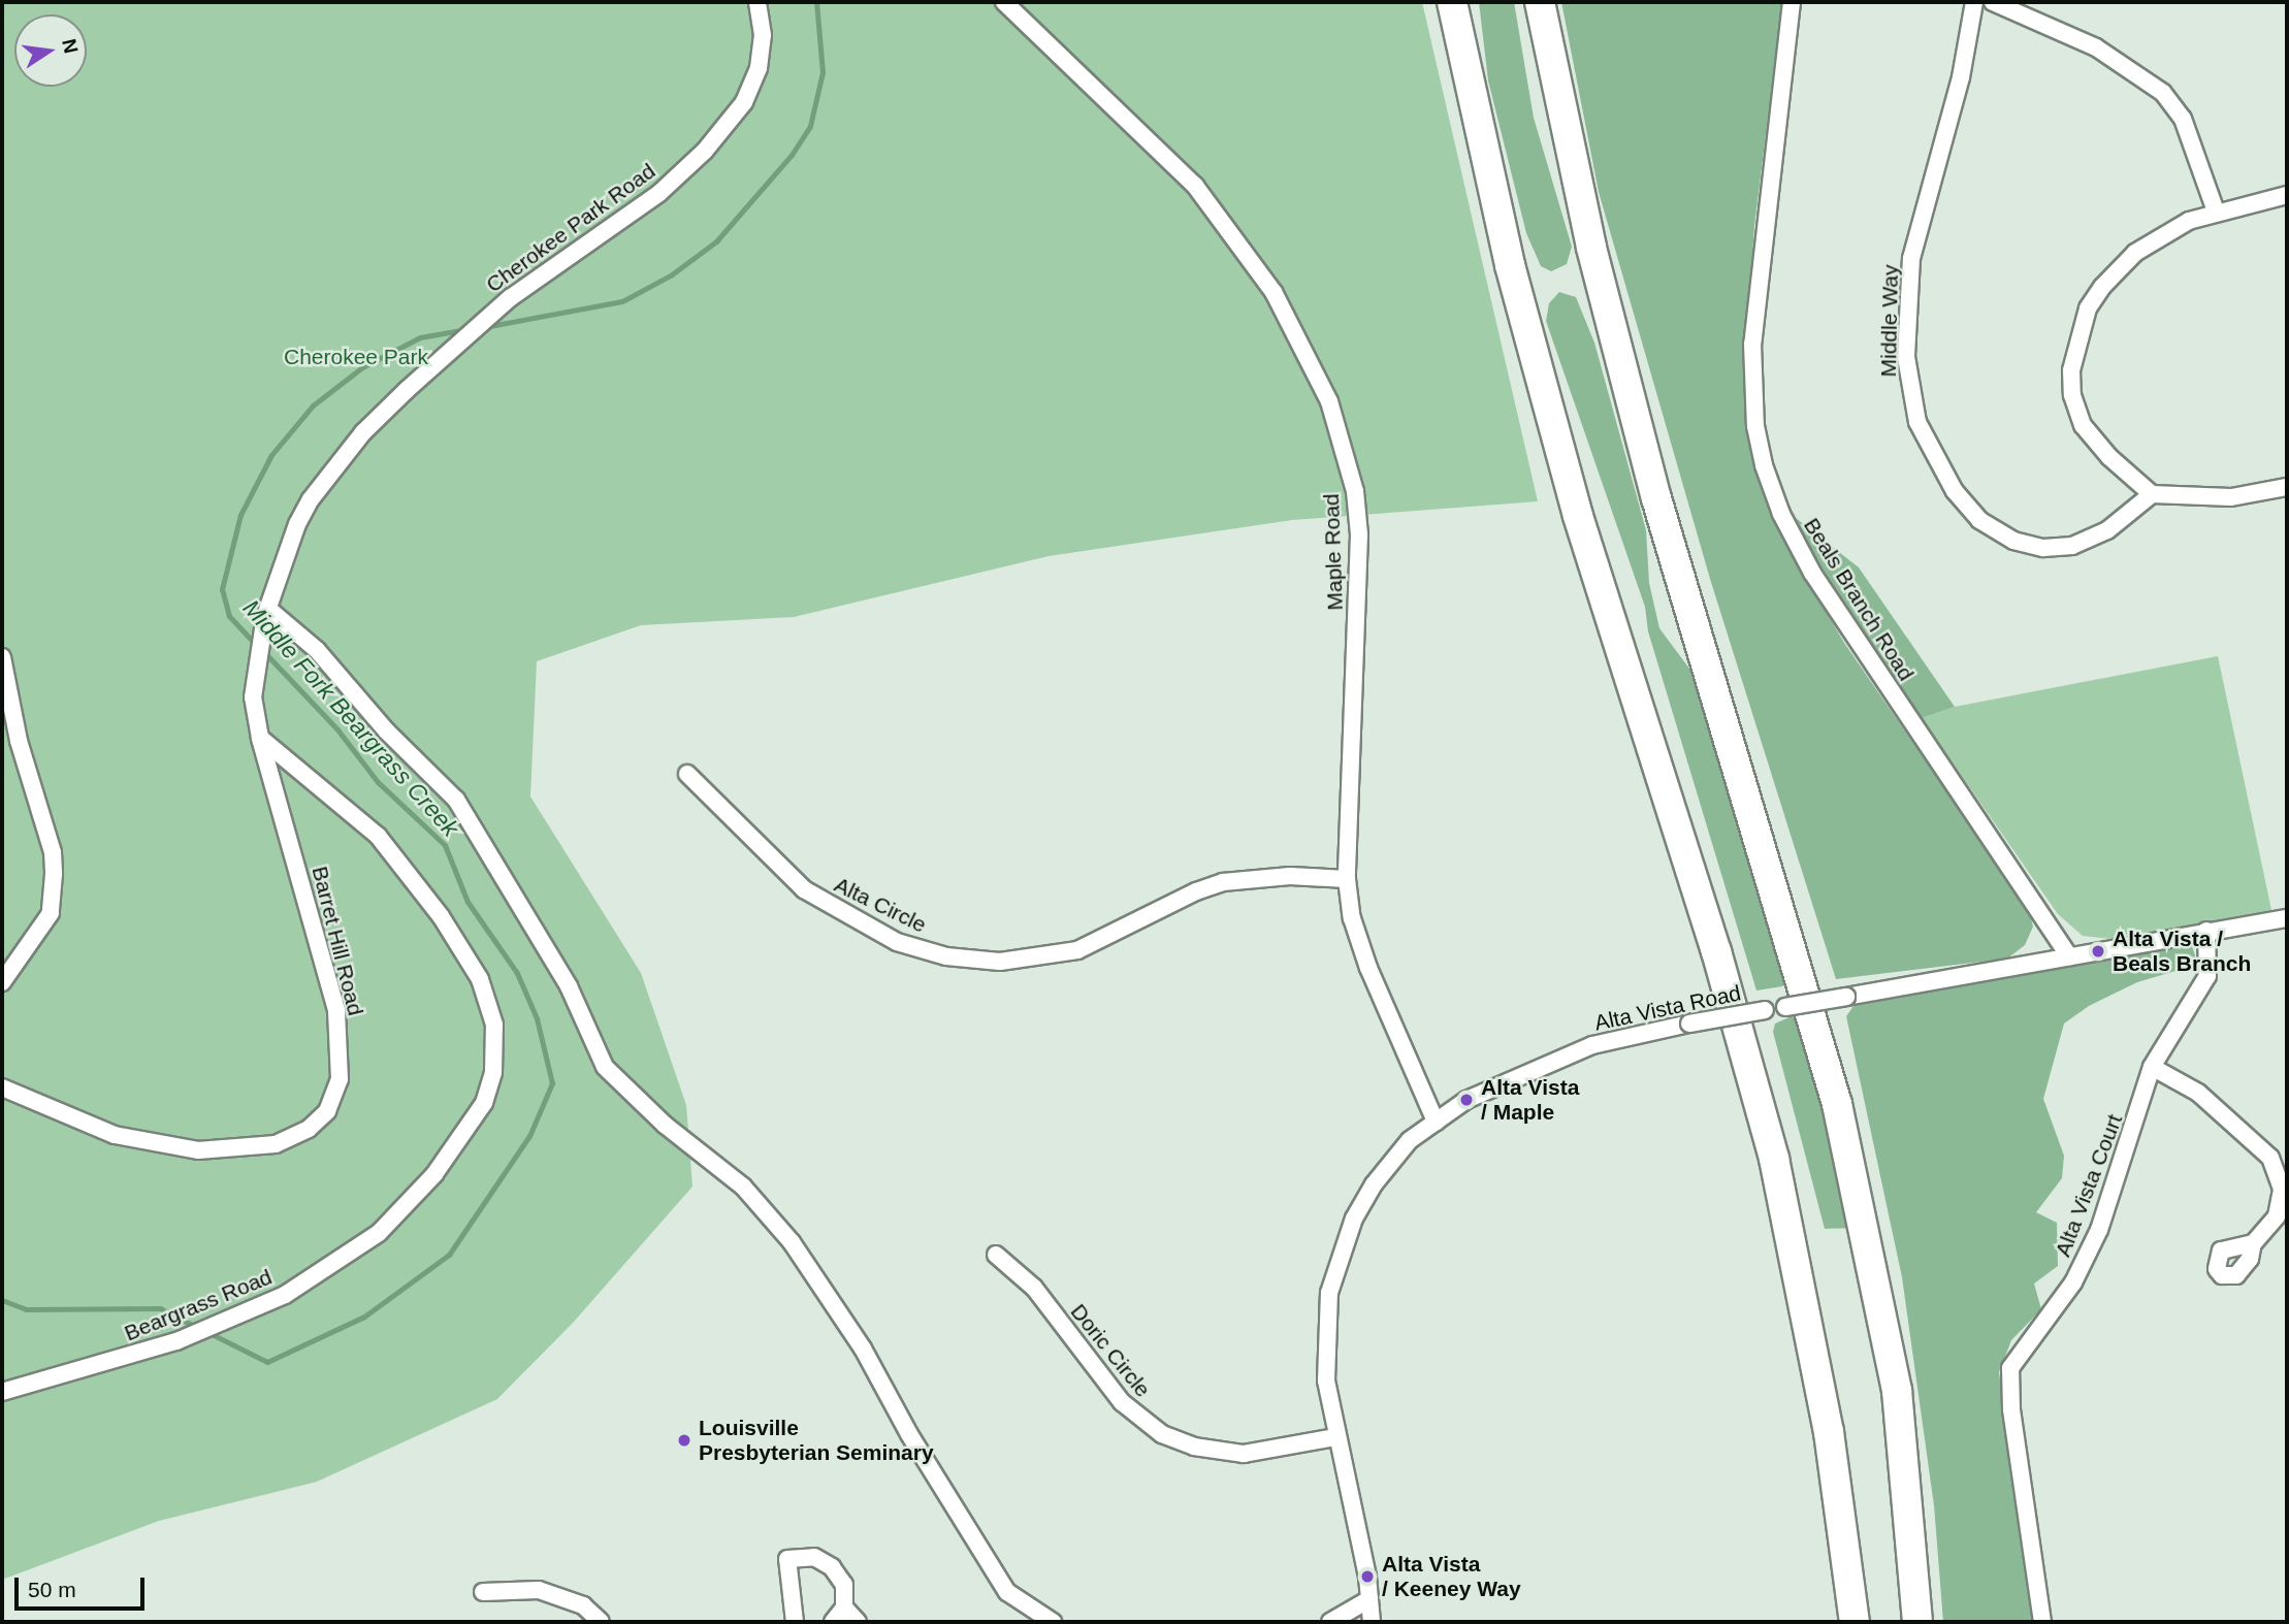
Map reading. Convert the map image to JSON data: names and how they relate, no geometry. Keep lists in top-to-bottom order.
{
  "streets": {
    "street": [
      "Cherokee Park Road",
      "Middle Way",
      "Maple Road",
      "Beals Branch Road",
      "Alta Circle",
      "Barret Hill Road",
      "Alta Vista Road",
      "Alta Vista Court",
      "Beargrass Road",
      "Doric Circle"
    ]
  },
  "crossings": [
    ["Cherokee Park Road", "Barret Hill Road"],
    ["Cherokee Park Road", "Beargrass Road"],
    ["Maple Road", "Alta Circle"],
    ["Maple Road", "Alta Vista Road"],
    ["Beals Branch Road", "Alta Vista Road"],
    ["Barret Hill Road", "Beargrass Road"],
    ["Alta Vista Road", "Alta Vista Court"],
    ["Alta Vista Road", "Doric Circle"]
  ],
  "water": ["Middle Fork Beargrass Creek"],
  "parks": ["Cherokee Park"],
  "places": [
    "Alta Vista / Beals Branch",
    "Alta Vista / Maple",
    "Louisville Presbyterian Seminary",
    "Alta Vista / Keeney Way"
  ],
  "scale_bar": "50 m",
  "north": "right"
}
